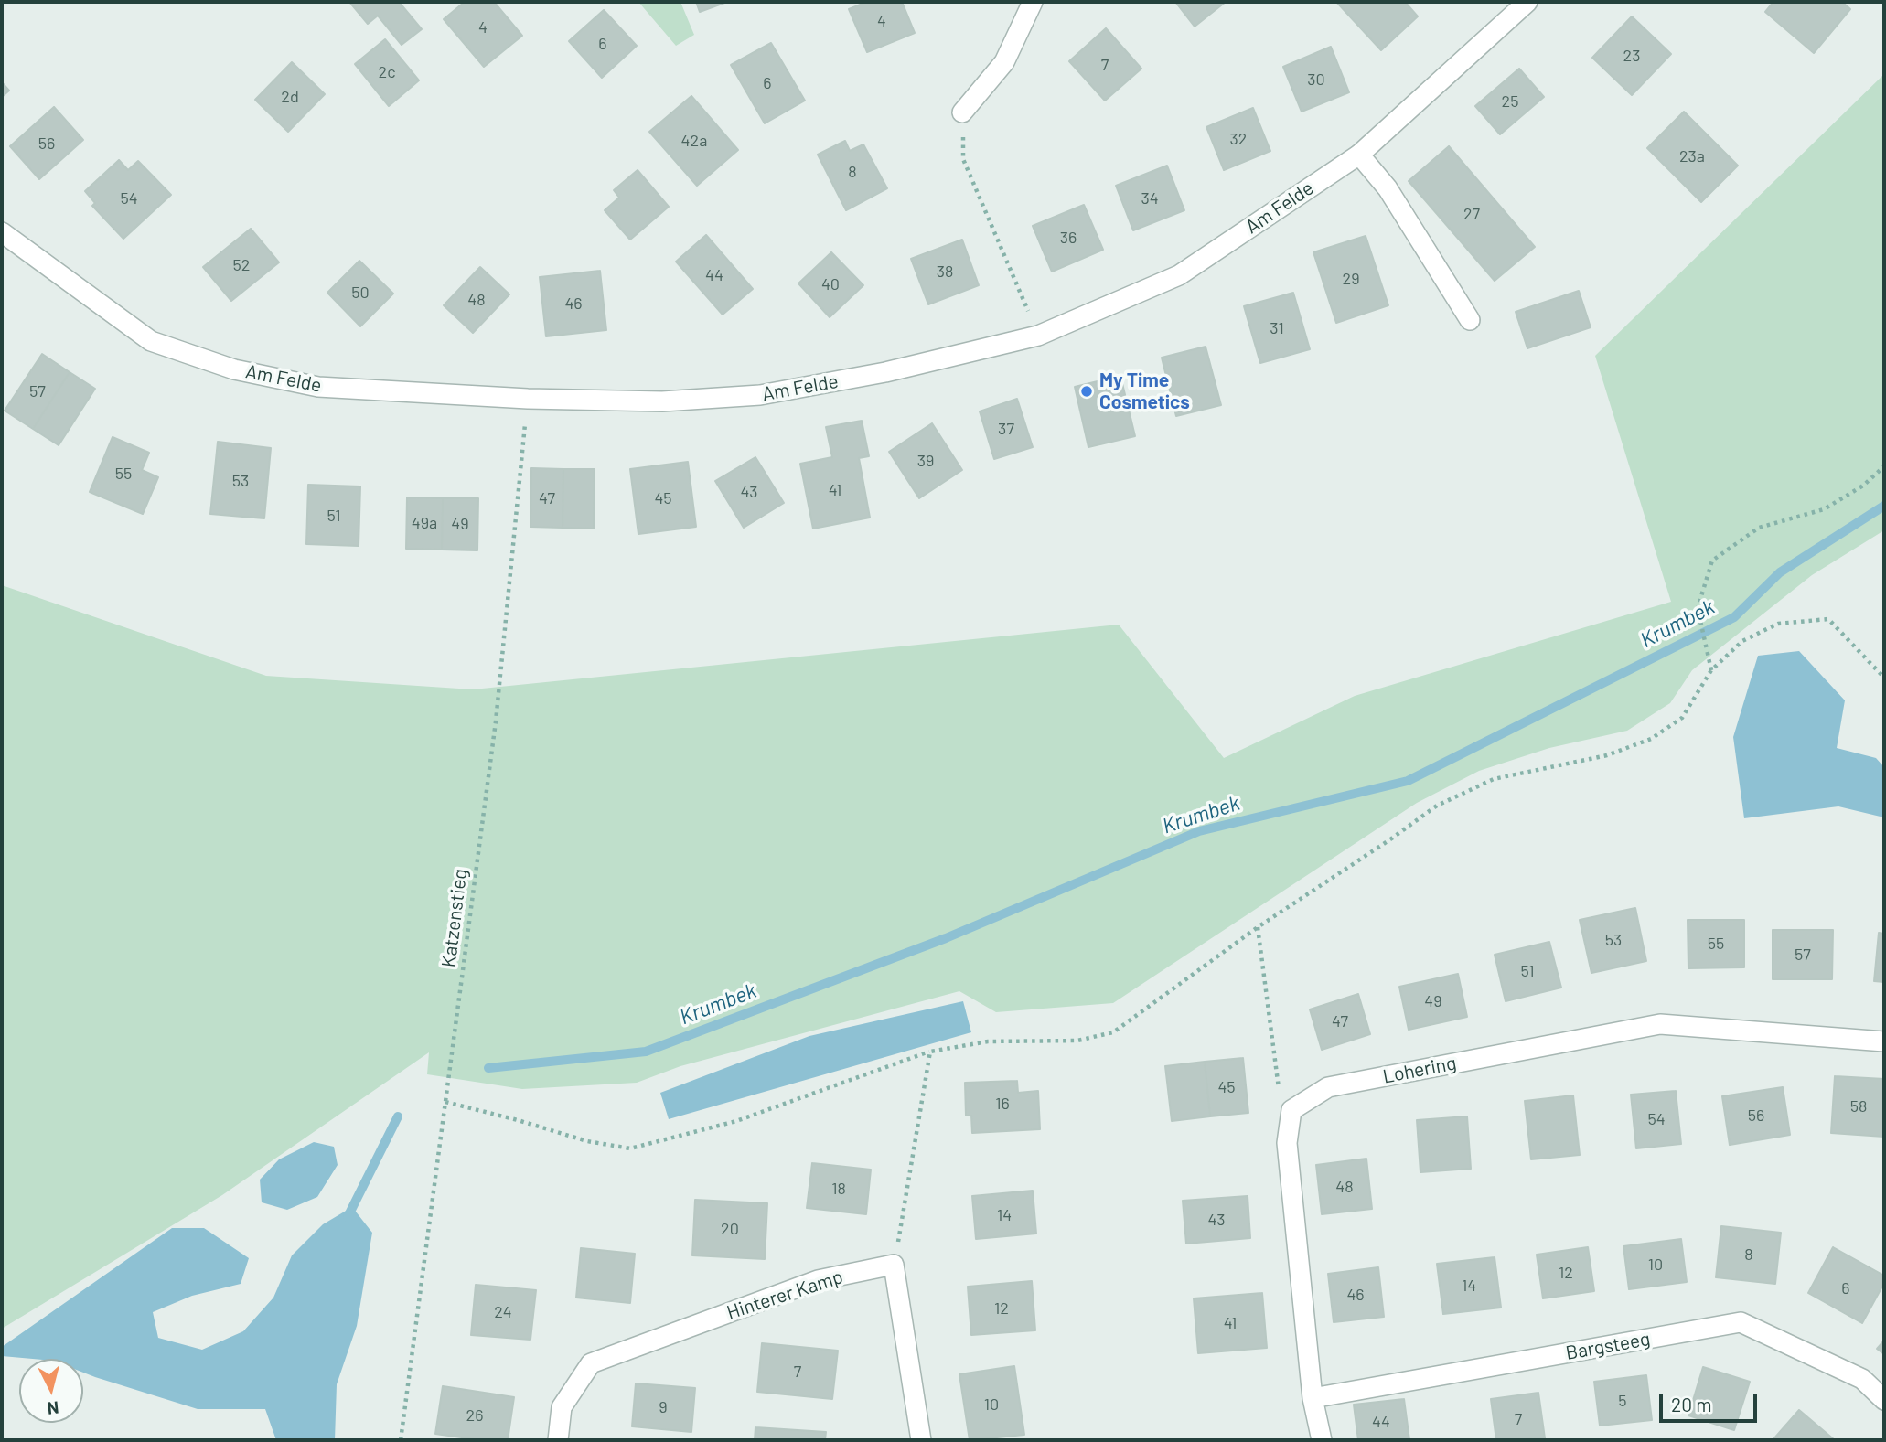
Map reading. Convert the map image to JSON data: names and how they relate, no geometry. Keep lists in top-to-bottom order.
{
  "streets": {
    "street": [
      "Am Felde",
      "Lohering",
      "Hinterer Kamp",
      "Bargsteeg"
    ],
    "path": ["Katzenstieg"]
  },
  "crossings": [
    ["Am Felde", "Katzenstieg"]
  ],
  "water": ["Krumbek"],
  "places": ["My Time Cosmetics"],
  "house_numbers": [
    "4",
    "4",
    "6",
    "23",
    "7",
    "2c",
    "30",
    "6",
    "2d",
    "25",
    "32",
    "42a",
    "56",
    "23a",
    "8",
    "54",
    "34",
    "27",
    "36",
    "52",
    "38",
    "44",
    "29",
    "40",
    "50",
    "48",
    "46",
    "31",
    "57",
    "37",
    "39",
    "55",
    "53",
    "41",
    "43",
    "47",
    "45",
    "51",
    "49a",
    "49",
    "53",
    "55",
    "57",
    "51",
    "49",
    "47",
    "45",
    "16",
    "58",
    "56",
    "54",
    "48",
    "18",
    "14",
    "43",
    "20",
    "8",
    "10",
    "12",
    "14",
    "6",
    "46",
    "12",
    "24",
    "41",
    "7",
    "5",
    "10",
    "9",
    "26",
    "7",
    "44"
  ],
  "scale_bar": "20 m",
  "north": "bottom"
}
